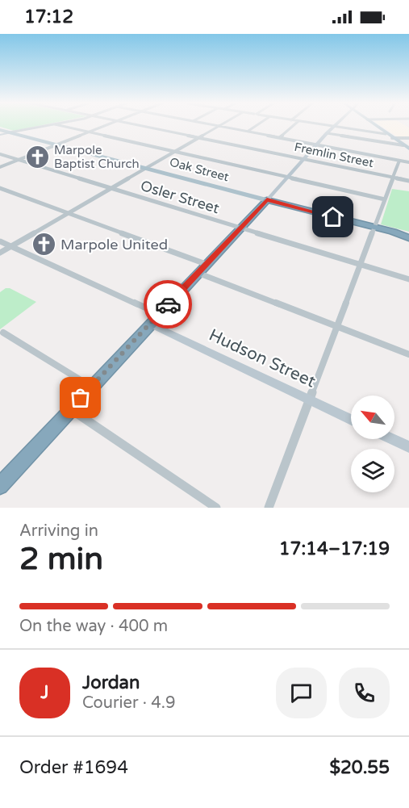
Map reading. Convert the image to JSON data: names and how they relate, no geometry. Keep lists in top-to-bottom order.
{
  "streets": {
    "highway": ["Oak Street"],
    "main road": ["Hudson Street"],
    "street": ["Fremlin Street", "Osler Street"]
  },
  "places": {
    "church": ["Marpole Baptist Church", "Marpole United"]
  },
  "north": "top left",
  "page": {
    "status": "17:12",
    "heading": ["2 min", "Arriving in", "17:14–17:19"],
    "panel": [
      "Jordan",
      "Courier · 4.9",
      "Order #1694",
      "$20.55"
    ],
    "bar": "On the way · 400 m",
    "round": "J"
  }
}
